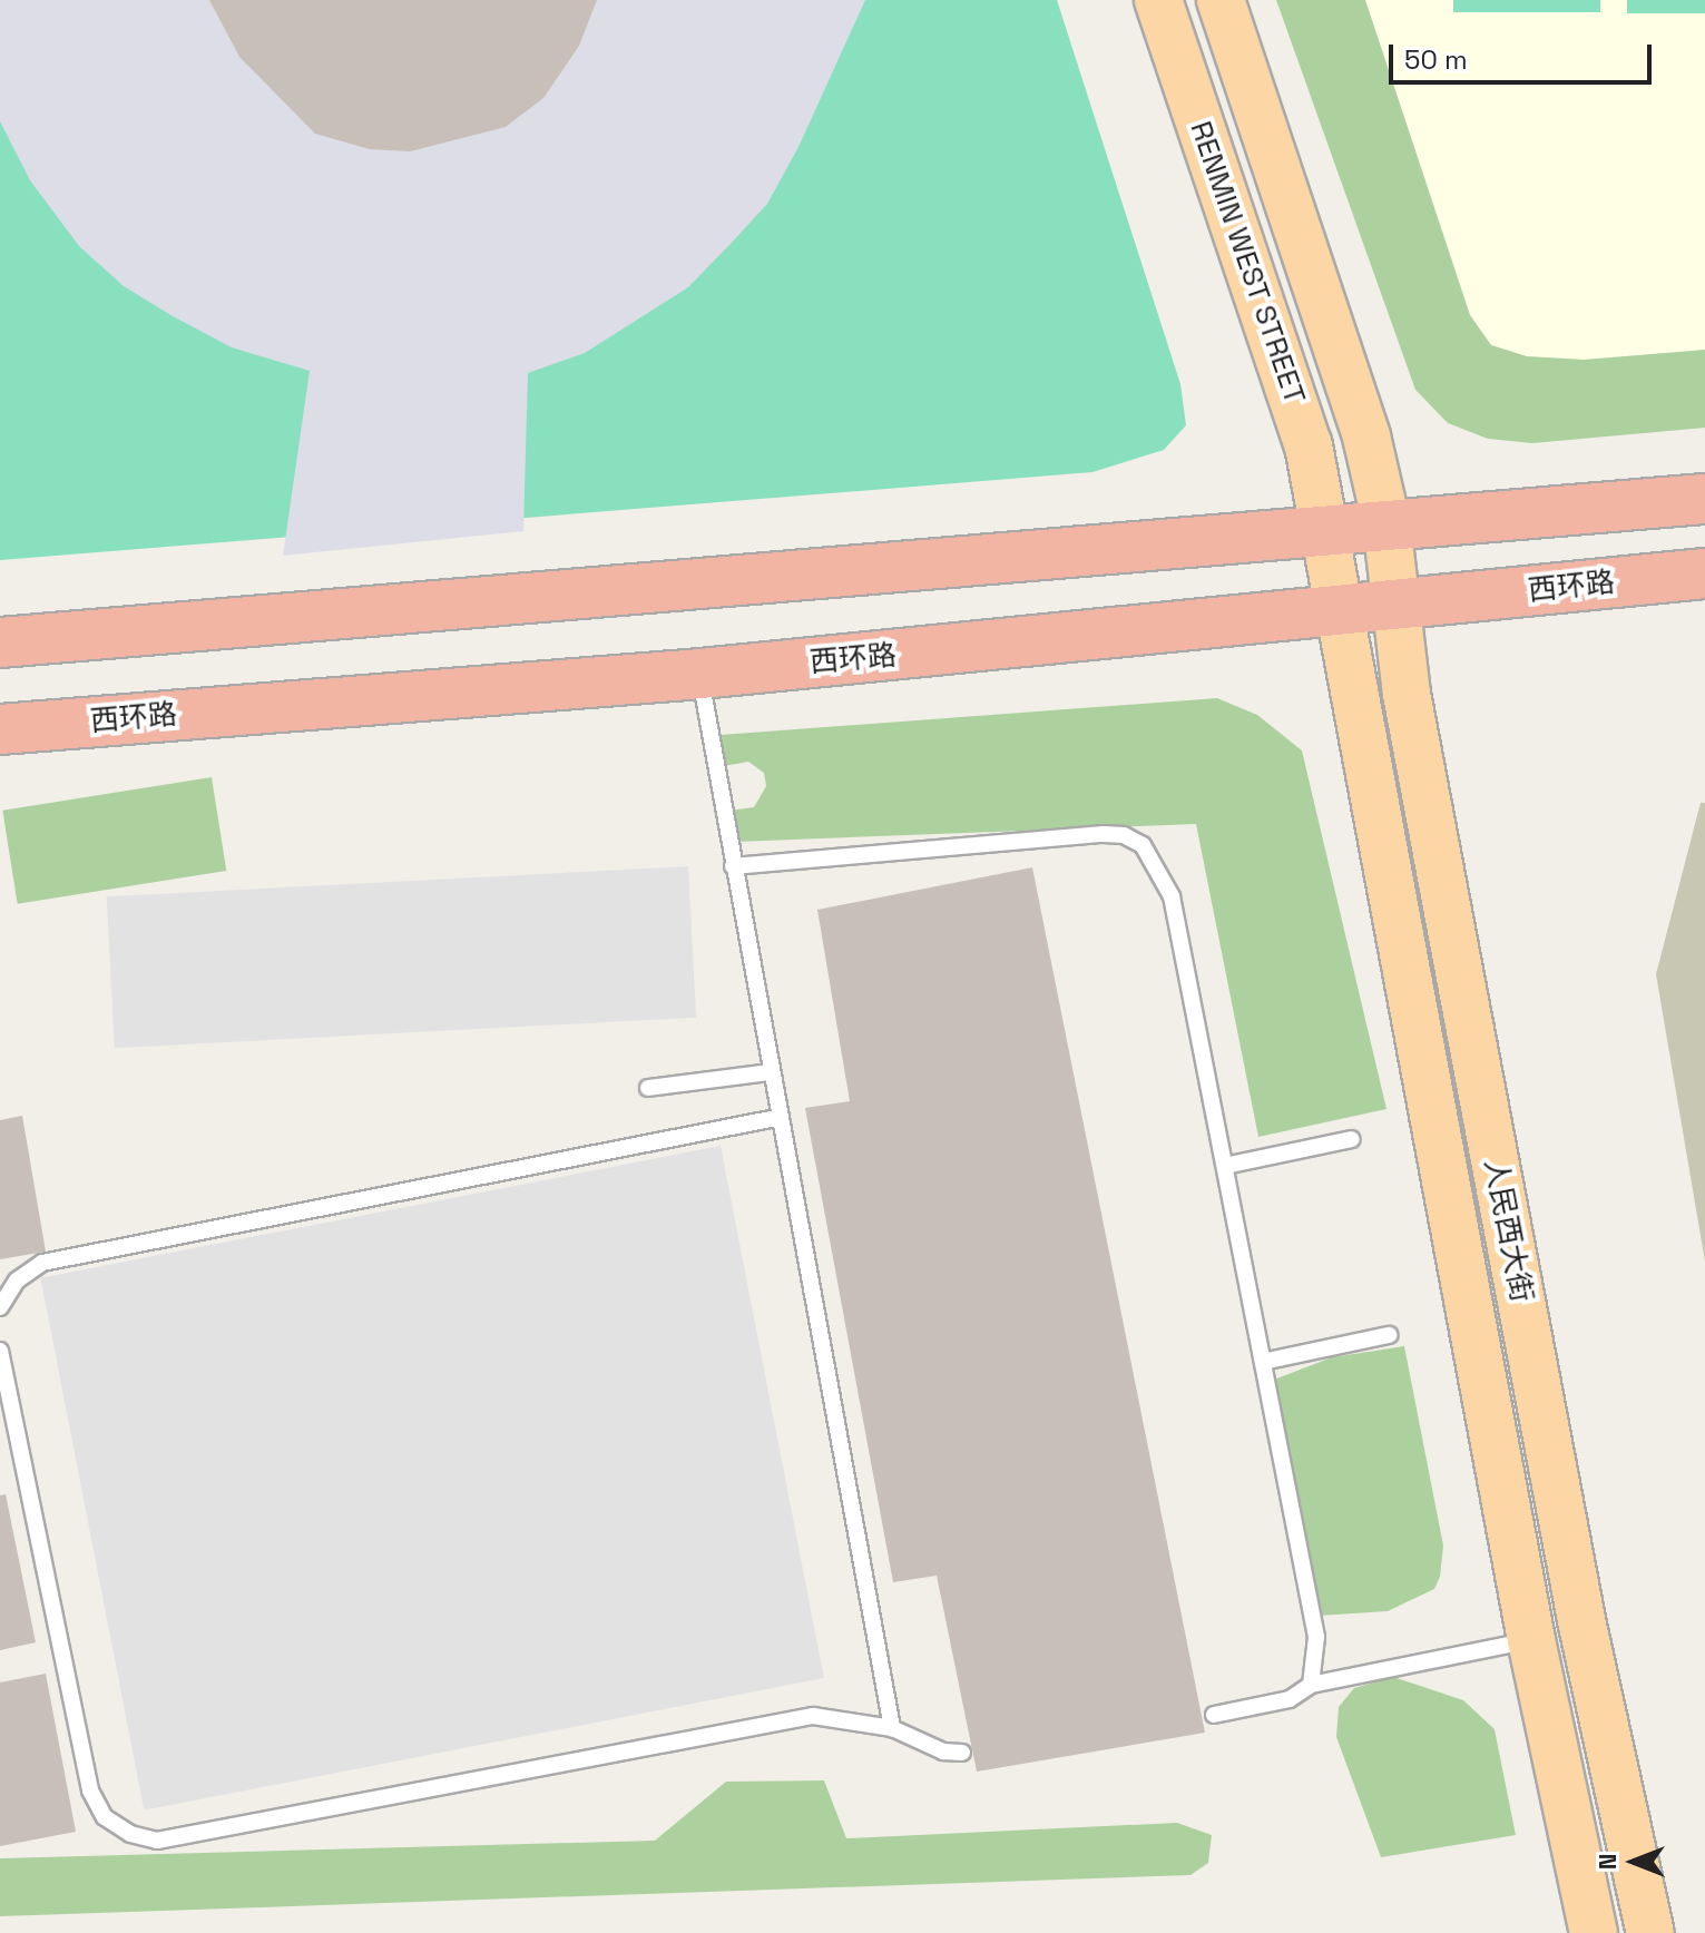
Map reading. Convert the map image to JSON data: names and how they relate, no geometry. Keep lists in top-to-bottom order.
{
  "streets": {
    "highway": ["西环路"],
    "main road": ["RENMIN WEST STREET", "人民西大街"]
  },
  "crossings": [
    ["RENMIN WEST STREET", "人民西大街"],
    ["西环路", "人民西大街"]
  ],
  "scale_bar": "50 m",
  "north": "left"
}
